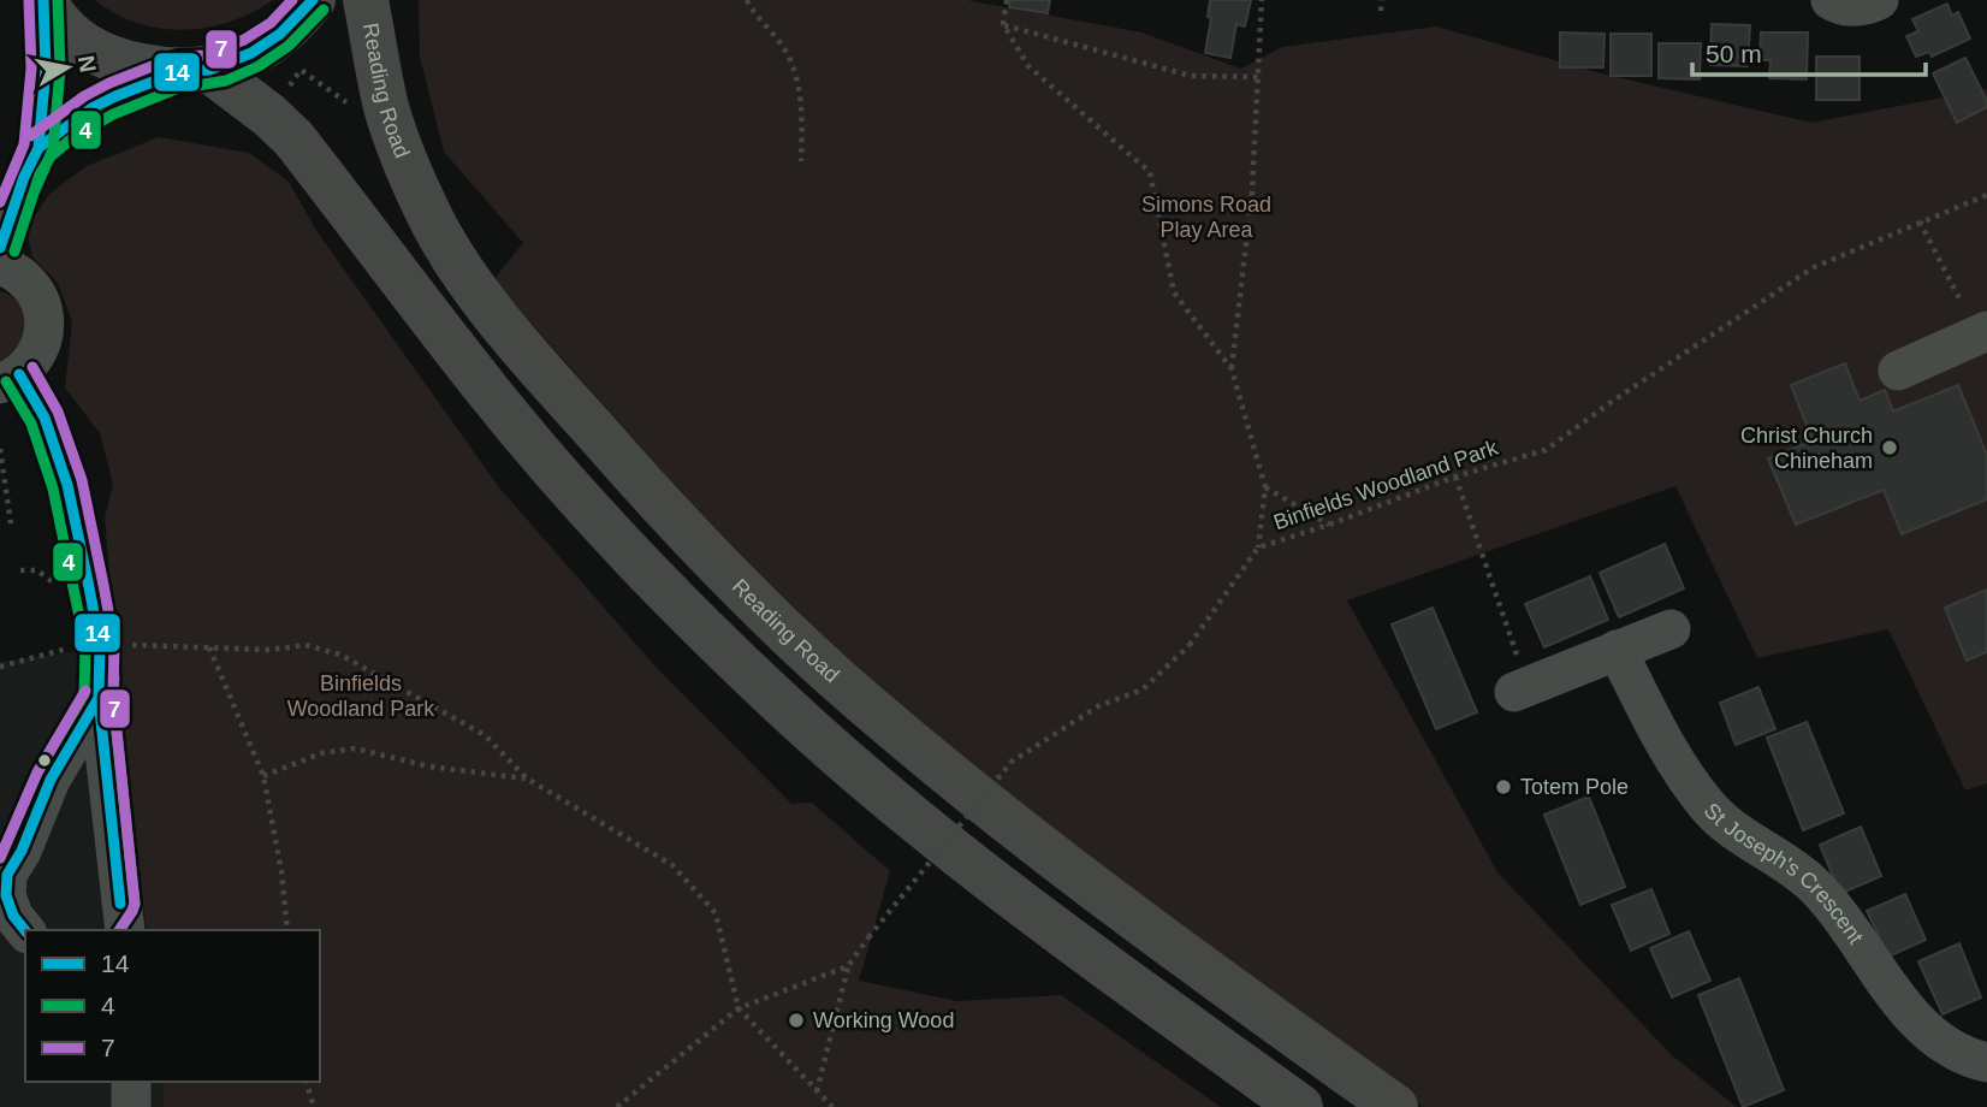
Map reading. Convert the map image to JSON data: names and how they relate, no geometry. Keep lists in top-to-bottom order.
{
  "streets": {
    "highway": ["Reading Road"],
    "street": ["St Joseph's Crescent"],
    "path": ["Binfields Woodland Park"]
  },
  "parks": ["Simons Road Play Area", "Binfields Woodland Park"],
  "places": ["Christ Church Chineham", "Totem Pole", "Working Wood"],
  "lines": ["transit line 14", "transit line 4", "transit line 7"],
  "legend": ["14", "4", "7"],
  "scale_bar": "50 m",
  "north": "right"
}
